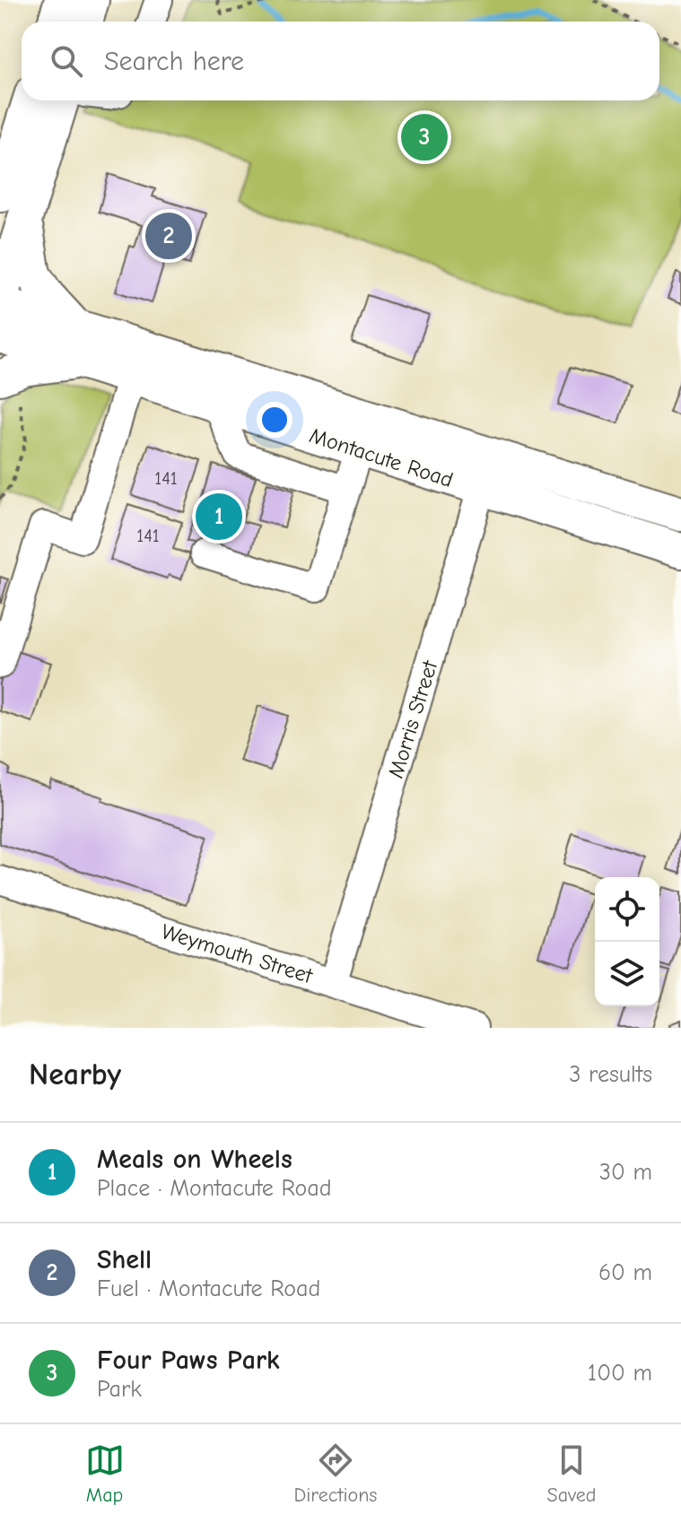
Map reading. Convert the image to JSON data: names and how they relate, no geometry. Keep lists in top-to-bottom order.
{
  "streets": {
    "main road": ["Montacute Road"],
    "street": ["Morris Street", "Weymouth Street"]
  },
  "crossings": [
    ["Montacute Road", "Morris Street"],
    ["Morris Street", "Weymouth Street"]
  ],
  "house_numbers": ["141", "141"],
  "page": {
    "search": "Search here",
    "pins": ["3", "2", "1"],
    "heading": ["Nearby", "3 results"],
    "list": [
      {
        "mark": "1",
        "name": "Meals on Wheels",
        "note": "Place · Montacute Road",
        "value": "30 m"
      },
      {
        "mark": "2",
        "name": "Shell",
        "note": "Fuel · Montacute Road",
        "value": "60 m"
      },
      {
        "mark": "3",
        "name": "Four Paws Park",
        "note": "Park",
        "value": "100 m"
      }
    ],
    "nav": ["Map", "Directions", "Saved"]
  }
}
